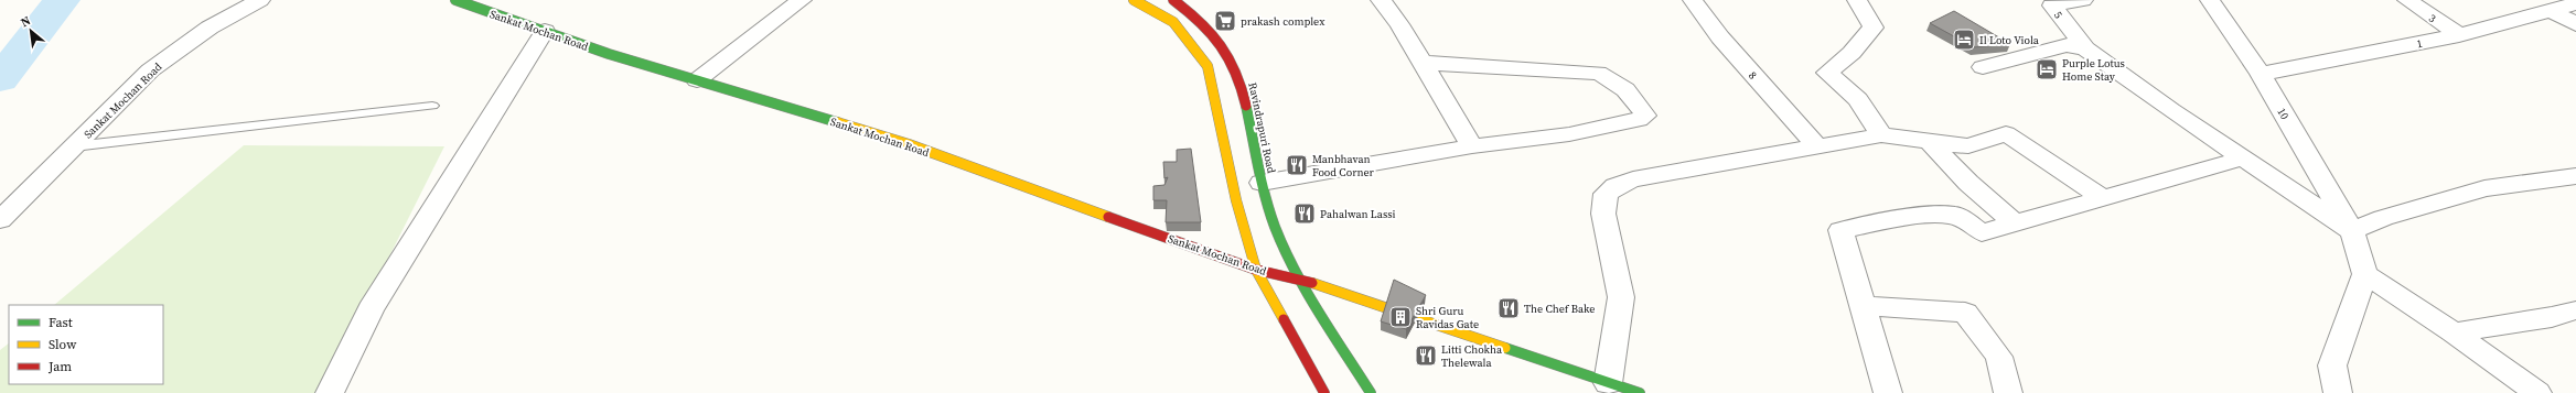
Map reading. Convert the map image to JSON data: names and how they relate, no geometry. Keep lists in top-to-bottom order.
{
  "streets": {
    "street": [
      "5",
      "3",
      "Sankat Mochan Road",
      "1",
      "8",
      "10",
      "Ravindrapuri Road"
    ]
  },
  "crossings": [
    ["3", "1"],
    ["Sankat Mochan Road", "Ravindrapuri Road"],
    ["1", "10"]
  ],
  "places": {
    "supermarket": ["prakash complex"],
    "hotel": ["Il Loto Viola", "Purple Lotus Home Stay"],
    "restaurant": [
      "Manbhavan Food Corner",
      "Pahalwan Lassi",
      "The Chef Bake",
      "Litti Chokha Thelewala"
    ],
    "building": ["Shri Guru Ravidas Gate"]
  },
  "legend": ["Fast", "Slow", "Jam"],
  "north": "top left"
}
